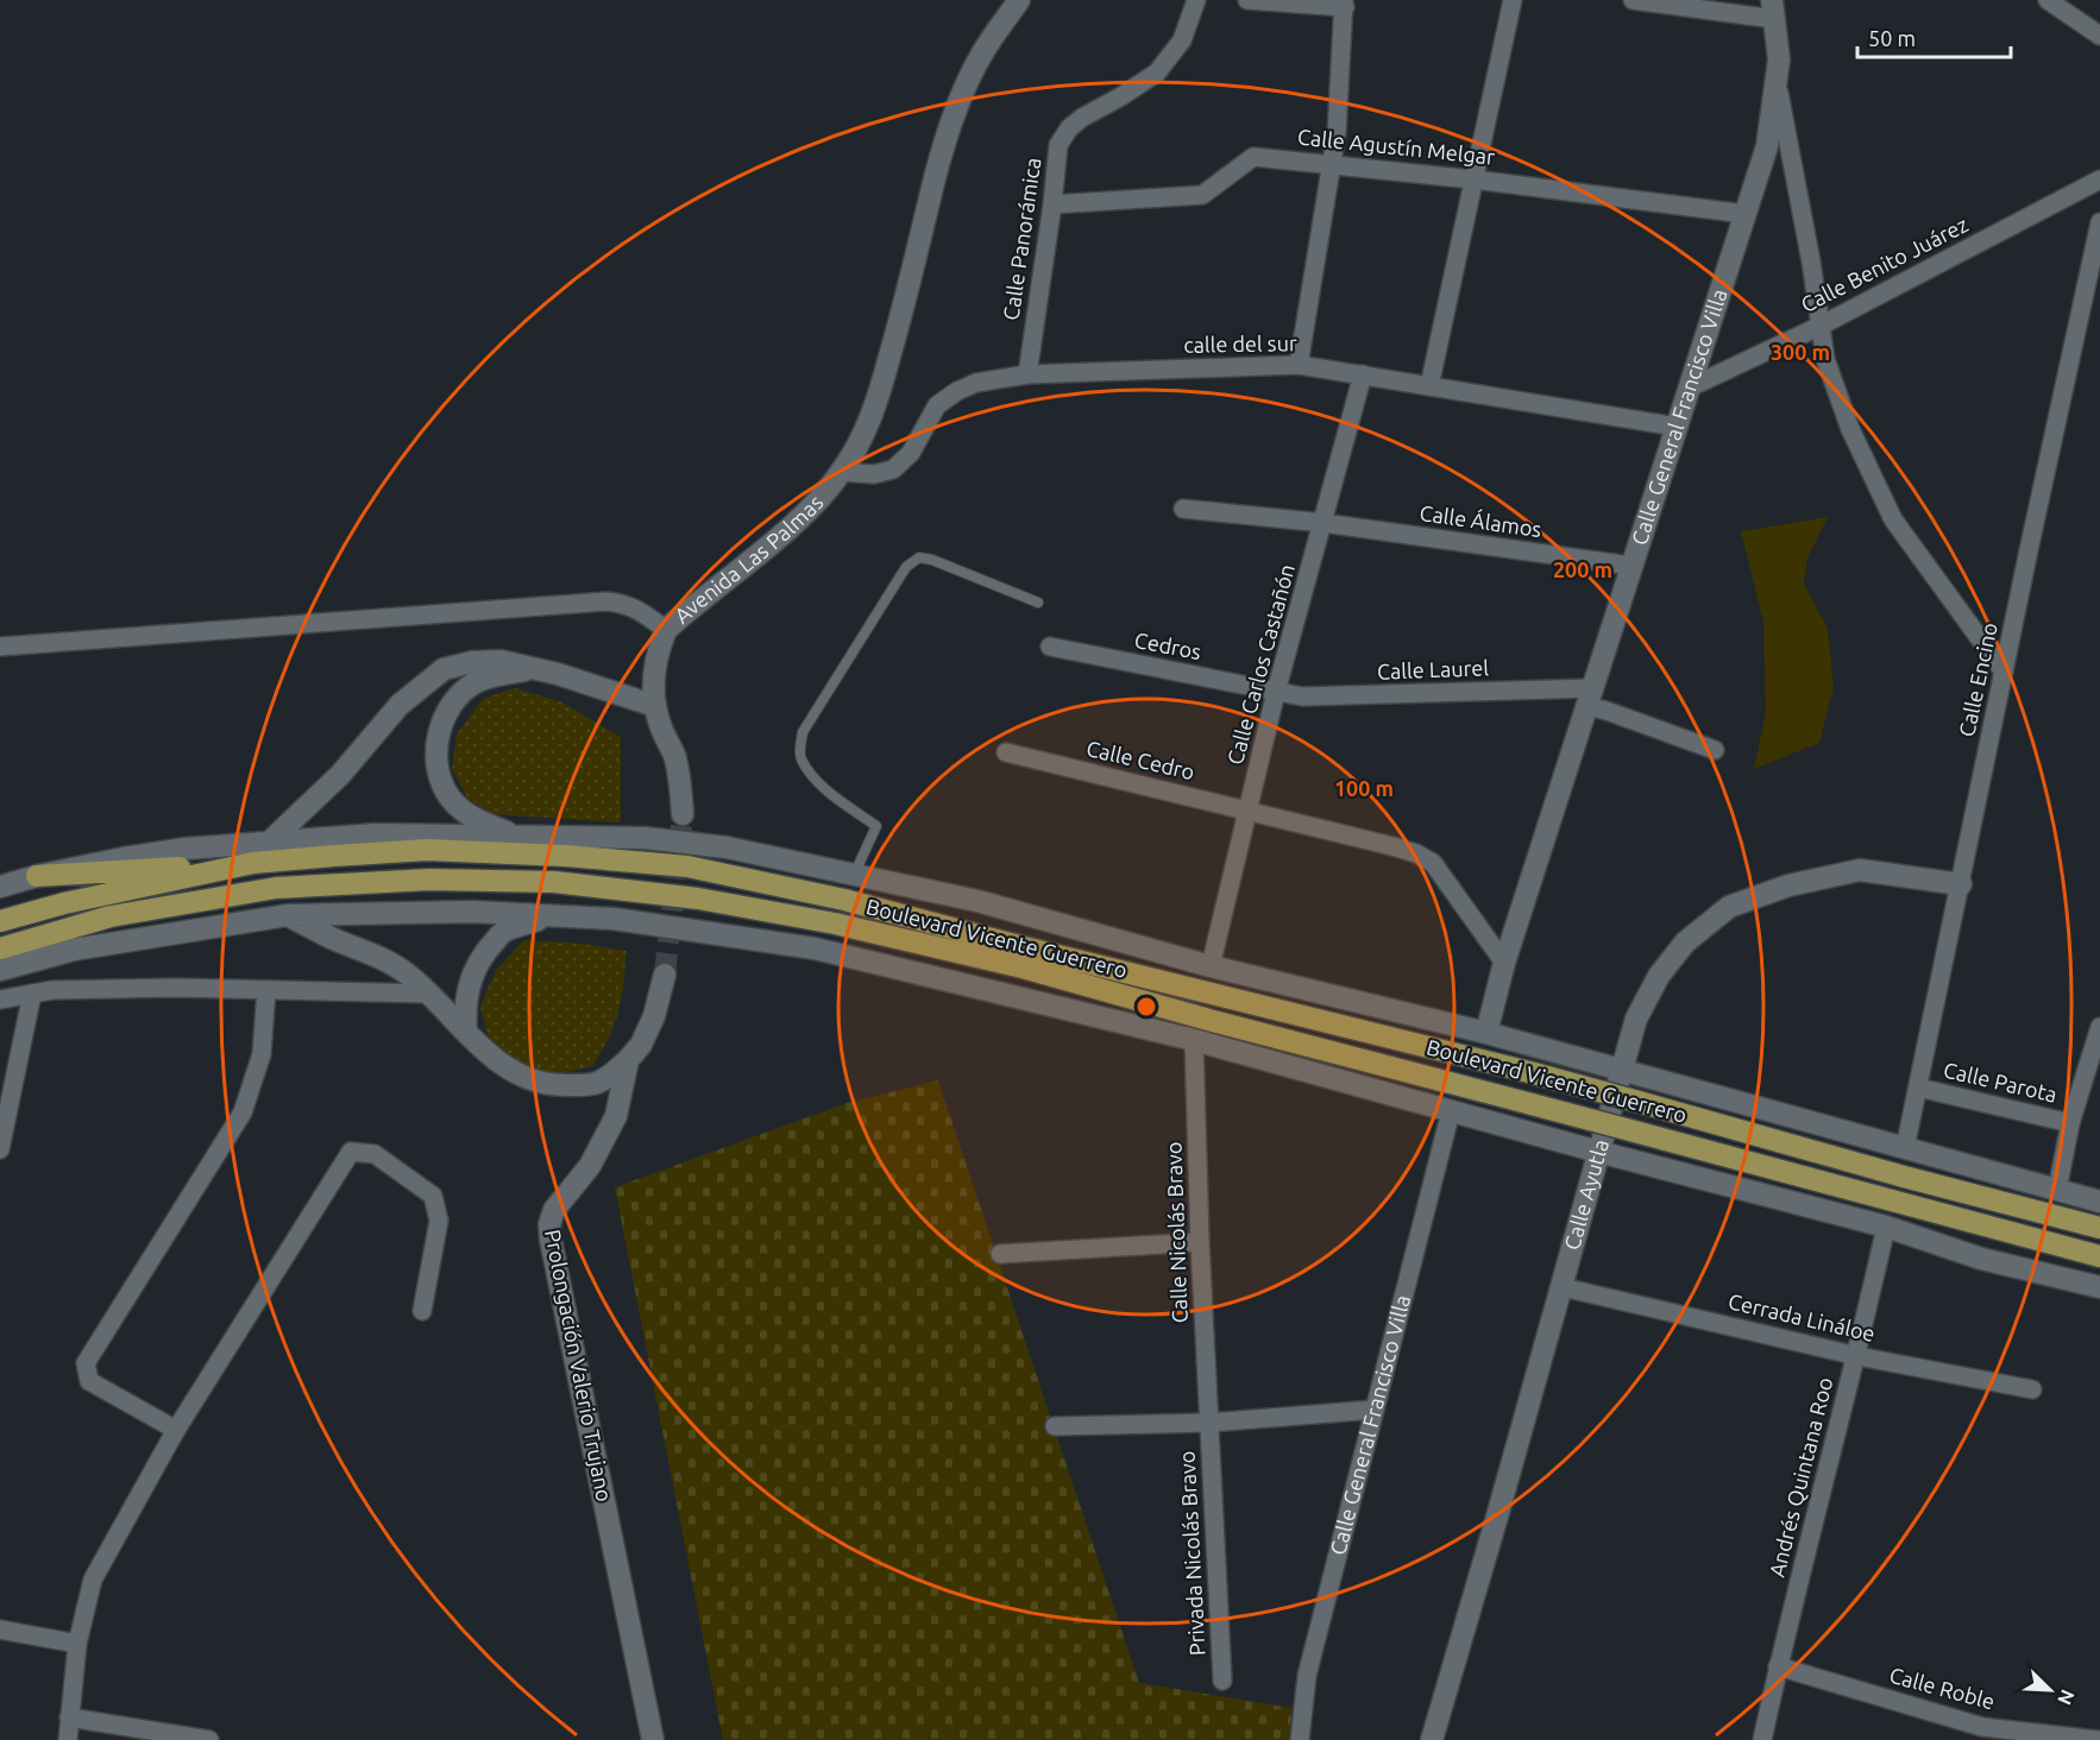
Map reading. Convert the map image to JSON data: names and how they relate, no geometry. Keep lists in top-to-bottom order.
{
  "streets": {
    "highway": ["Boulevard Vicente Guerrero"],
    "main road": [
      "Calle General Francisco Villa",
      "Avenida Las Palmas",
      "Calle Ayutla",
      "Prolongación Valerio Trujano"
    ],
    "street": [
      "Calle Agustín Melgar",
      "Calle Panorámica",
      "Calle Benito Juárez",
      "calle del sur",
      "Calle Álamos",
      "Cedros",
      "Calle Carlos Castañón",
      "Calle Laurel",
      "Calle Encino",
      "Calle Cedro",
      "Calle Parota",
      "Calle Nicolás Bravo",
      "Cerrada Lináloe",
      "Andrés Quintana Roo",
      "Privada Nicolás Bravo",
      "Calle Roble"
    ]
  },
  "crossings": [
    ["Calle Agustín Melgar", "Calle Panorámica"],
    ["Calle Agustín Melgar", "Calle General Francisco Villa"],
    ["Calle Panorámica", "calle del sur"],
    ["Calle Benito Juárez", "Calle General Francisco Villa"],
    ["calle del sur", "Calle General Francisco Villa"],
    ["calle del sur", "Avenida Las Palmas"],
    ["calle del sur", "Calle Carlos Castañón"],
    ["Calle General Francisco Villa", "Calle Álamos"],
    ["Calle General Francisco Villa", "Calle Laurel"],
    ["Calle General Francisco Villa", "Calle Cedro"],
    ["Calle General Francisco Villa", "Boulevard Vicente Guerrero"],
    ["Calle Álamos", "Calle Carlos Castañón"],
    ["Cedros", "Calle Carlos Castañón"],
    ["Cedros", "Calle Laurel"],
    ["Calle Carlos Castañón", "Calle Laurel"],
    ["Calle Carlos Castañón", "Calle Cedro"],
    ["Calle Carlos Castañón", "Boulevard Vicente Guerrero"],
    ["Calle Encino", "Boulevard Vicente Guerrero"],
    ["Calle Encino", "Calle Parota"],
    ["Calle Encino", "Calle Ayutla"],
    ["Boulevard Vicente Guerrero", "Calle Ayutla"],
    ["Calle Ayutla", "Cerrada Lináloe"],
    ["Calle Nicolás Bravo", "Privada Nicolás Bravo"],
    ["Cerrada Lináloe", "Andrés Quintana Roo"],
    ["Andrés Quintana Roo", "Calle Roble"]
  ],
  "scale_bar": "50 m",
  "north": "bottom right",
  "rings": ["300 m", "200 m", "100 m"]
}
